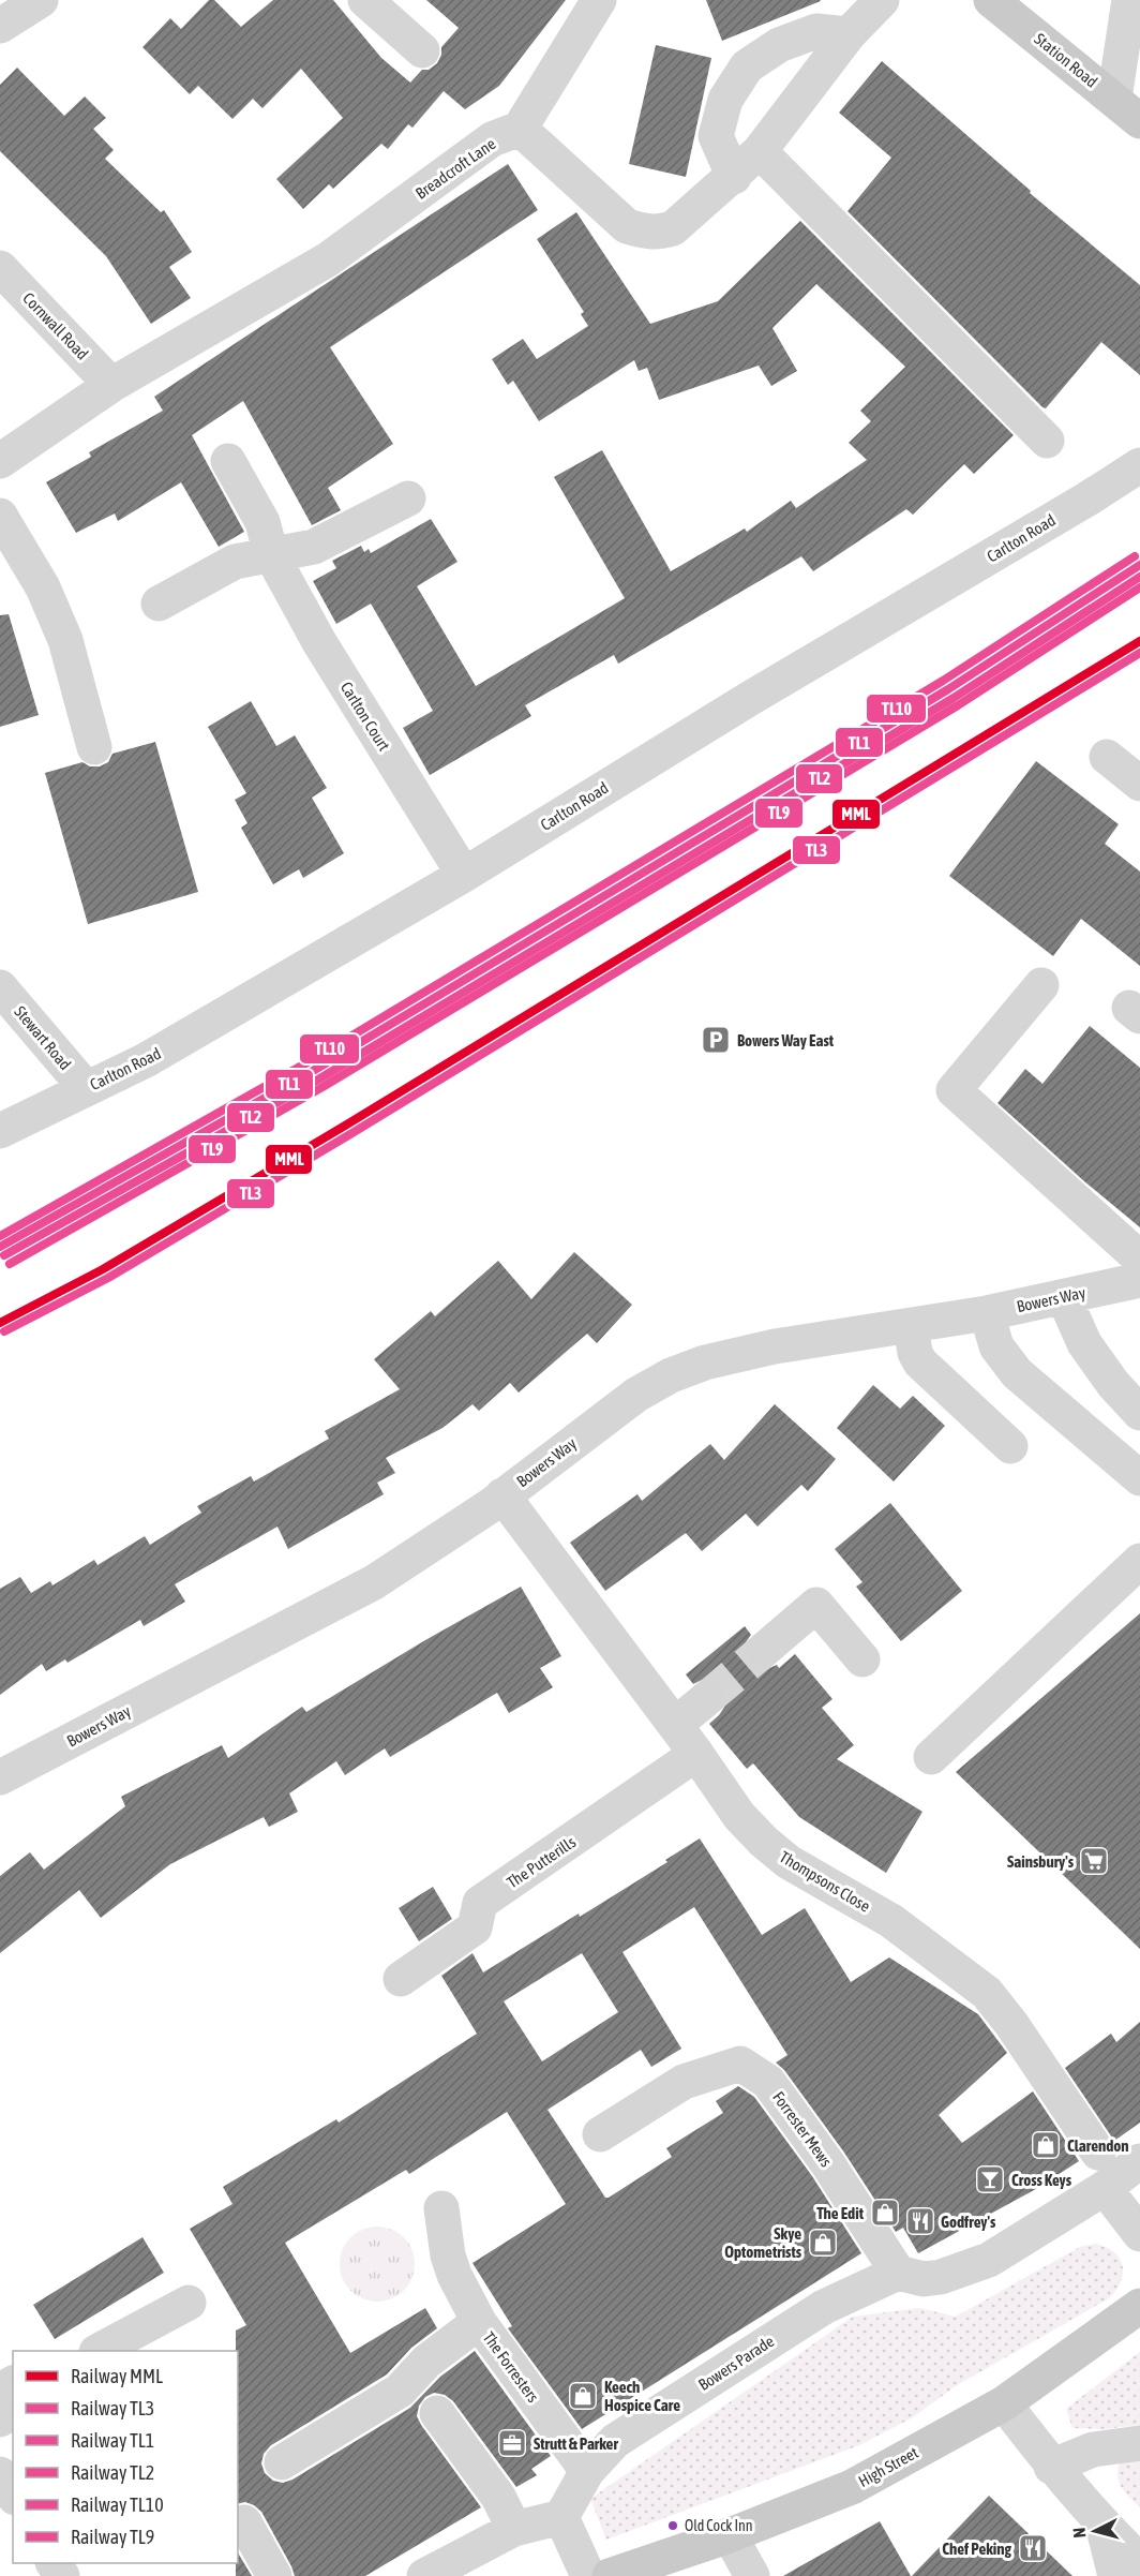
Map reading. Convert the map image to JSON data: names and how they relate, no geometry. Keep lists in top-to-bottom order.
{
  "streets": {
    "main road": ["Station Road", "High Street"],
    "street": [
      "Breadcroft Lane",
      "Cornwall Road",
      "Carlton Road",
      "Carlton Court",
      "Stewart Road",
      "Bowers Way",
      "The Putterills",
      "Thompsons Close",
      "Forrester Mews",
      "Bowers Parade",
      "The Forresters"
    ]
  },
  "crossings": [
    ["Breadcroft Lane", "Cornwall Road"],
    ["Carlton Road", "Carlton Court"],
    ["Carlton Road", "Stewart Road"],
    ["Bowers Way", "Thompsons Close"],
    ["The Putterills", "Thompsons Close"],
    ["Forrester Mews", "Bowers Parade"],
    ["Bowers Parade", "The Forresters"]
  ],
  "places": {
    "parking": ["Bowers Way East"],
    "supermarket": ["Sainsbury's"],
    "shop": [
      "Clarendon",
      "The Edit",
      "Skye Optometrists",
      "Keech Hospice Care"
    ],
    "bar": ["Cross Keys"],
    "restaurant": ["Godfrey's", "Chef Peking"],
    "office": ["Strutt & Parker"],
    "other": ["Old Cock Inn"]
  },
  "lines": [
    "rail line TL10",
    "rail line TL1",
    "rail line TL2",
    "rail line TL9",
    "rail line MML",
    "rail line TL3"
  ],
  "legend": [
    "Railway MML",
    "Railway TL3",
    "Railway TL1",
    "Railway TL2",
    "Railway TL10",
    "Railway TL9"
  ],
  "north": "left"
}
